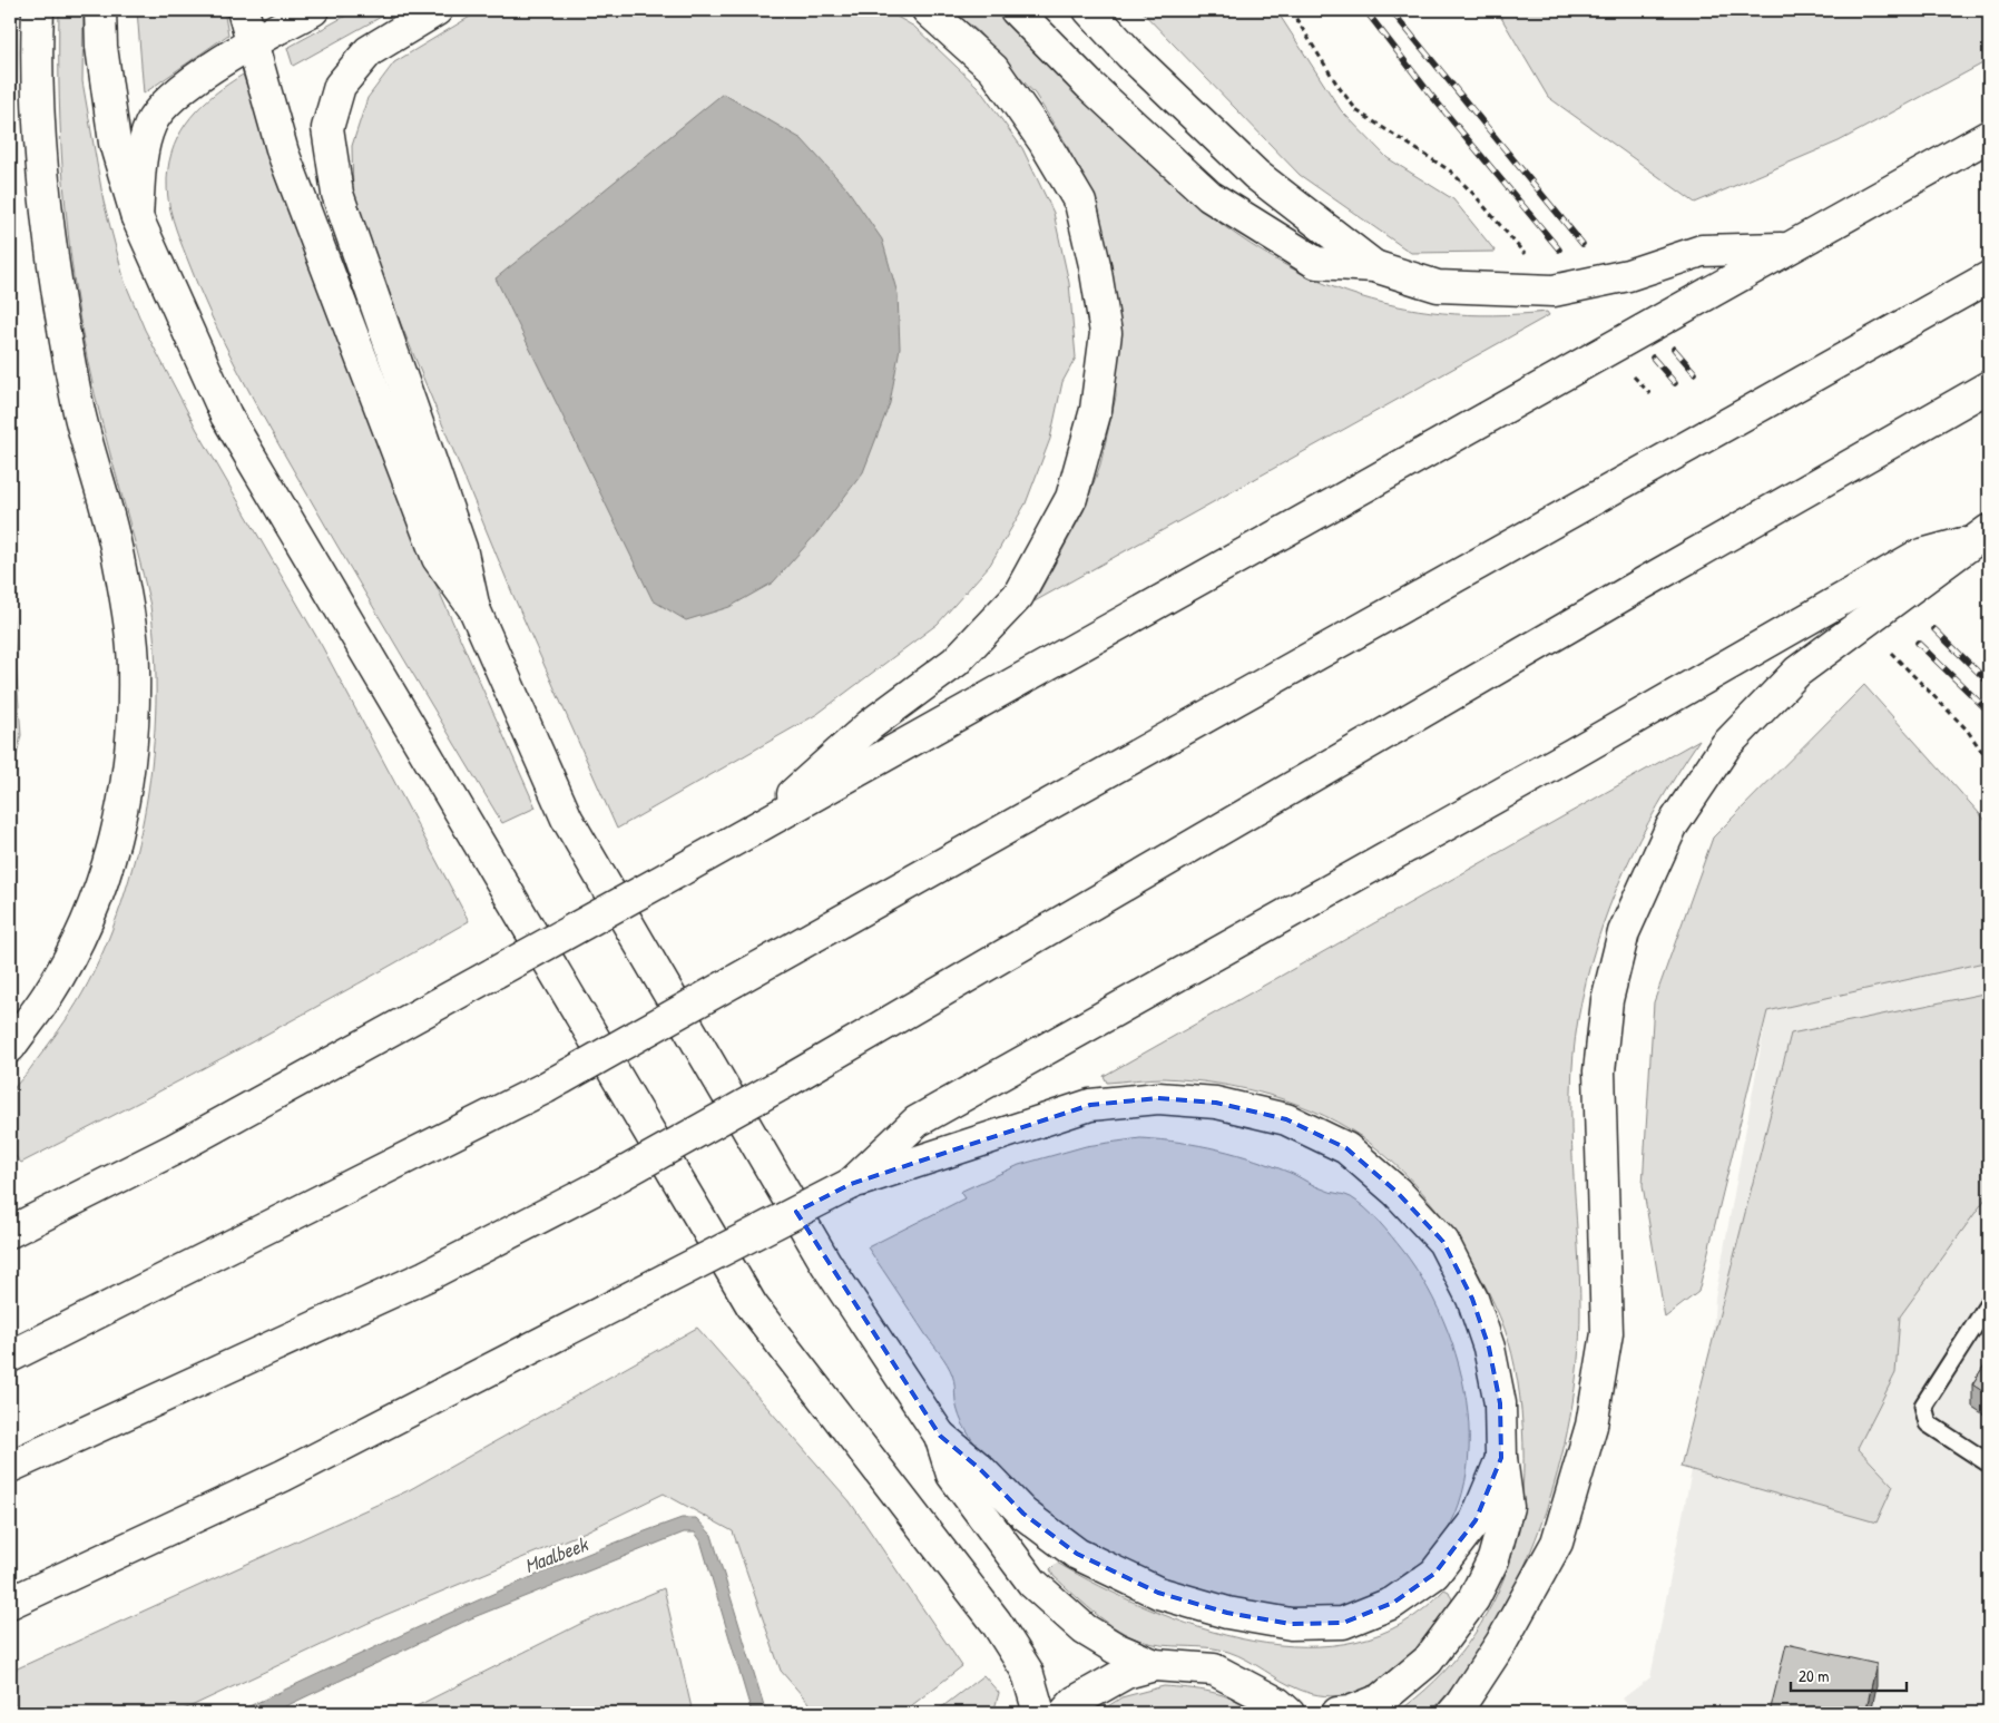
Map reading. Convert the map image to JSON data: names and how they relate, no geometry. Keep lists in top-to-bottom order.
{
  "water": ["Maalbeek"],
  "scale_bar": "20 m"
}
